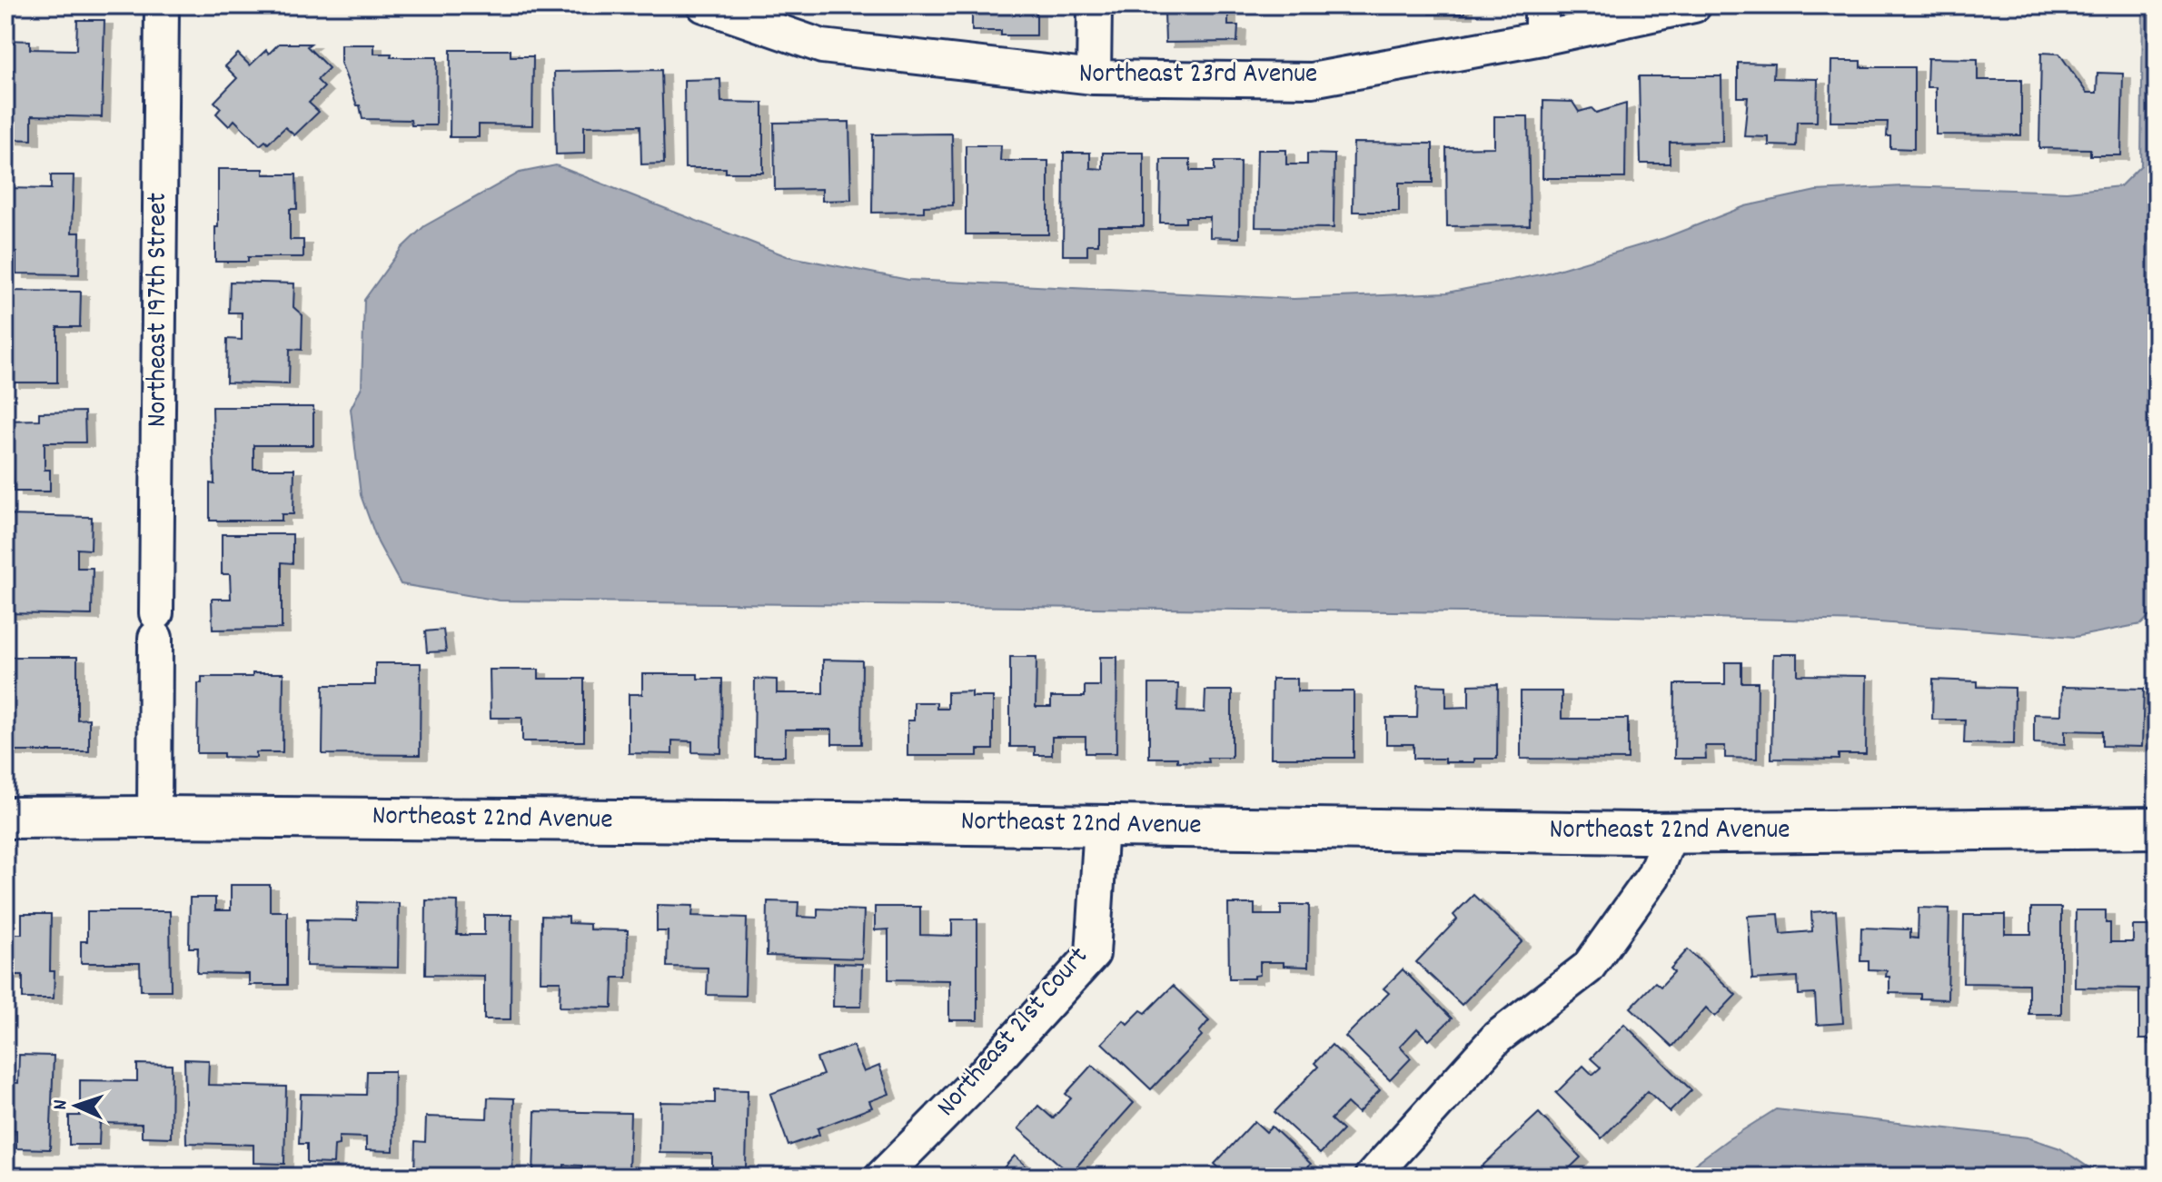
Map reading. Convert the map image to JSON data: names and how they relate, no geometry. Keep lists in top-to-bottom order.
{
  "streets": {
    "street": [
      "Northeast 23rd Avenue",
      "Northeast 197th Street",
      "Northeast 22nd Avenue",
      "Northeast 21st Court"
    ]
  },
  "crossings": [
    ["Northeast 197th Street", "Northeast 22nd Avenue"],
    ["Northeast 22nd Avenue", "Northeast 21st Court"]
  ],
  "north": "left"
}
